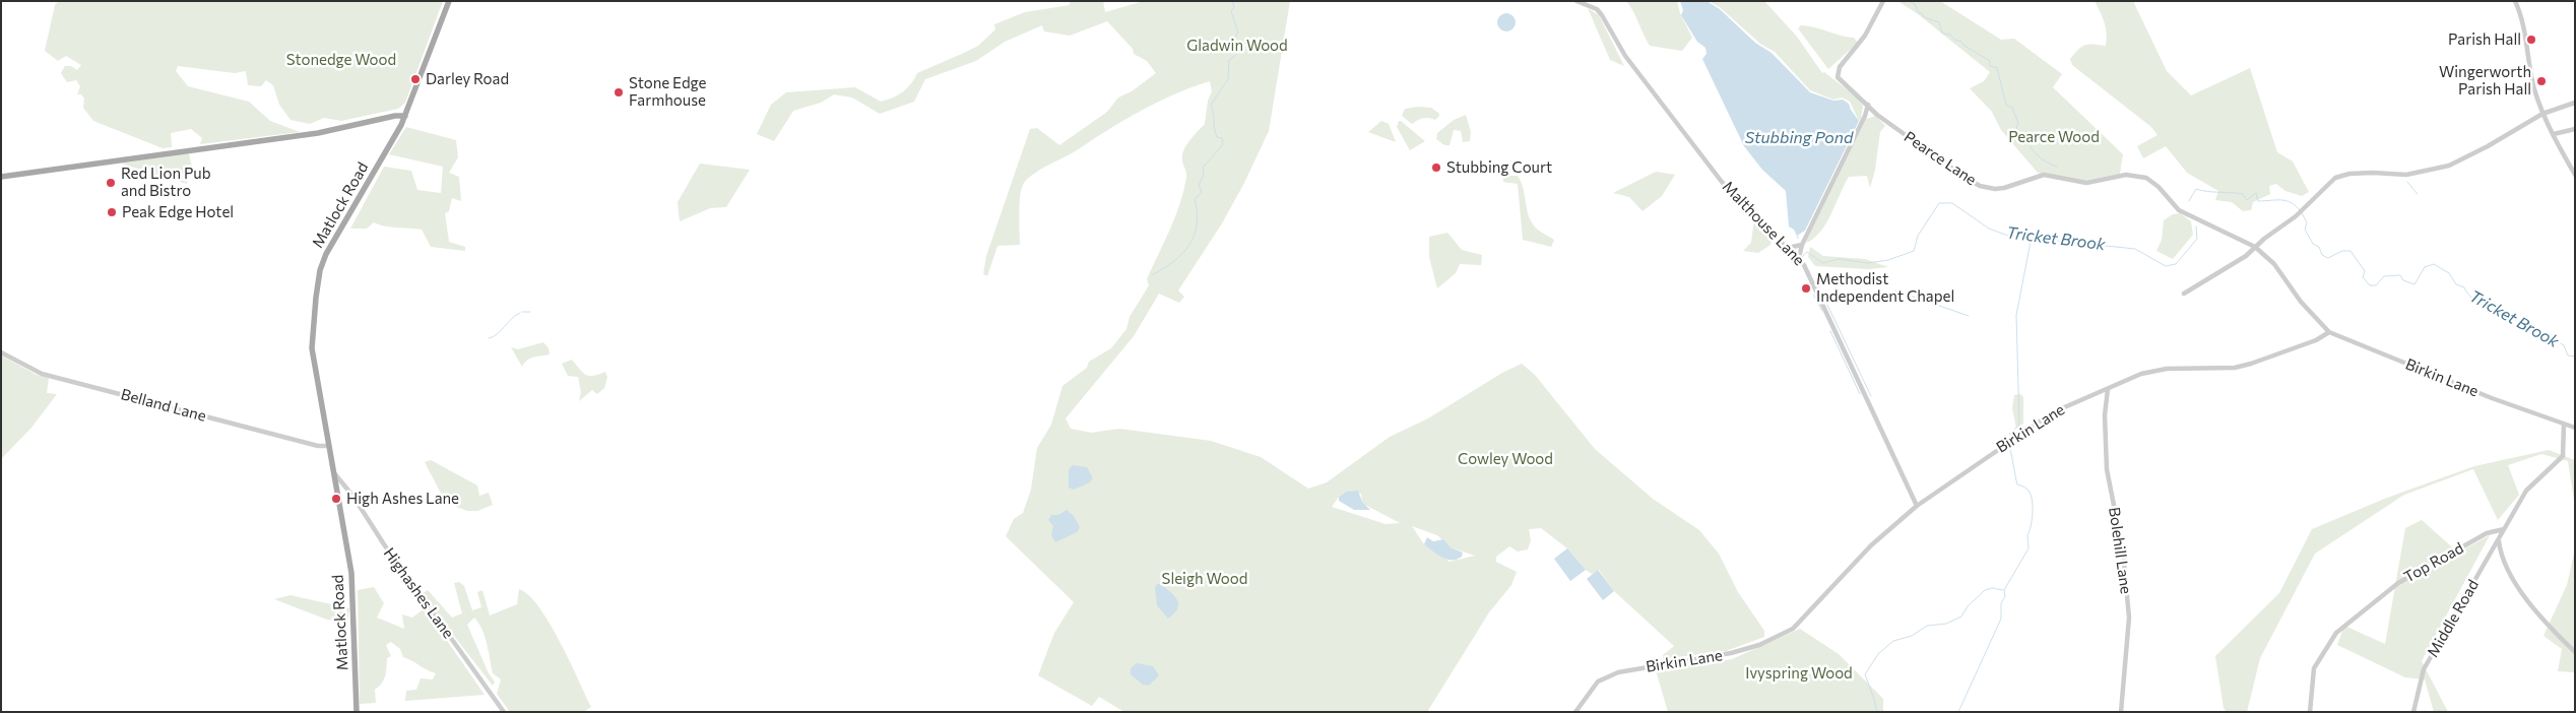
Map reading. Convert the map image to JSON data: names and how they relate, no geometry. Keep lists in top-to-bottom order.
{
  "streets": {
    "main road": ["Matlock Road"],
    "street": [
      "Pearce Lane",
      "Malthouse Lane",
      "Birkin Lane",
      "Belland Lane",
      "Bolehill Lane",
      "Top Road",
      "Highashes Lane",
      "Middle Road"
    ]
  },
  "crossings": [
    ["Pearce Lane", "Birkin Lane"],
    ["Matlock Road", "Belland Lane"],
    ["Matlock Road", "Highashes Lane"],
    ["Malthouse Lane", "Birkin Lane"],
    ["Birkin Lane", "Bolehill Lane"],
    ["Top Road", "Middle Road"]
  ],
  "water": ["Stubbing Pond", "Tricket Brook"],
  "parks": [
    "Gladwin Wood",
    "Stonedge Wood",
    "Pearce Wood",
    "Cowley Wood",
    "Sleigh Wood",
    "Ivyspring Wood"
  ],
  "places": [
    "Parish Hall",
    "Darley Road",
    "Wingerworth Parish Hall",
    "Stone Edge Farmhouse",
    "Stubbing Court",
    "Red Lion Pub and Bistro",
    "Peak Edge Hotel",
    "Methodist Independent Chapel",
    "High Ashes Lane"
  ]
}
